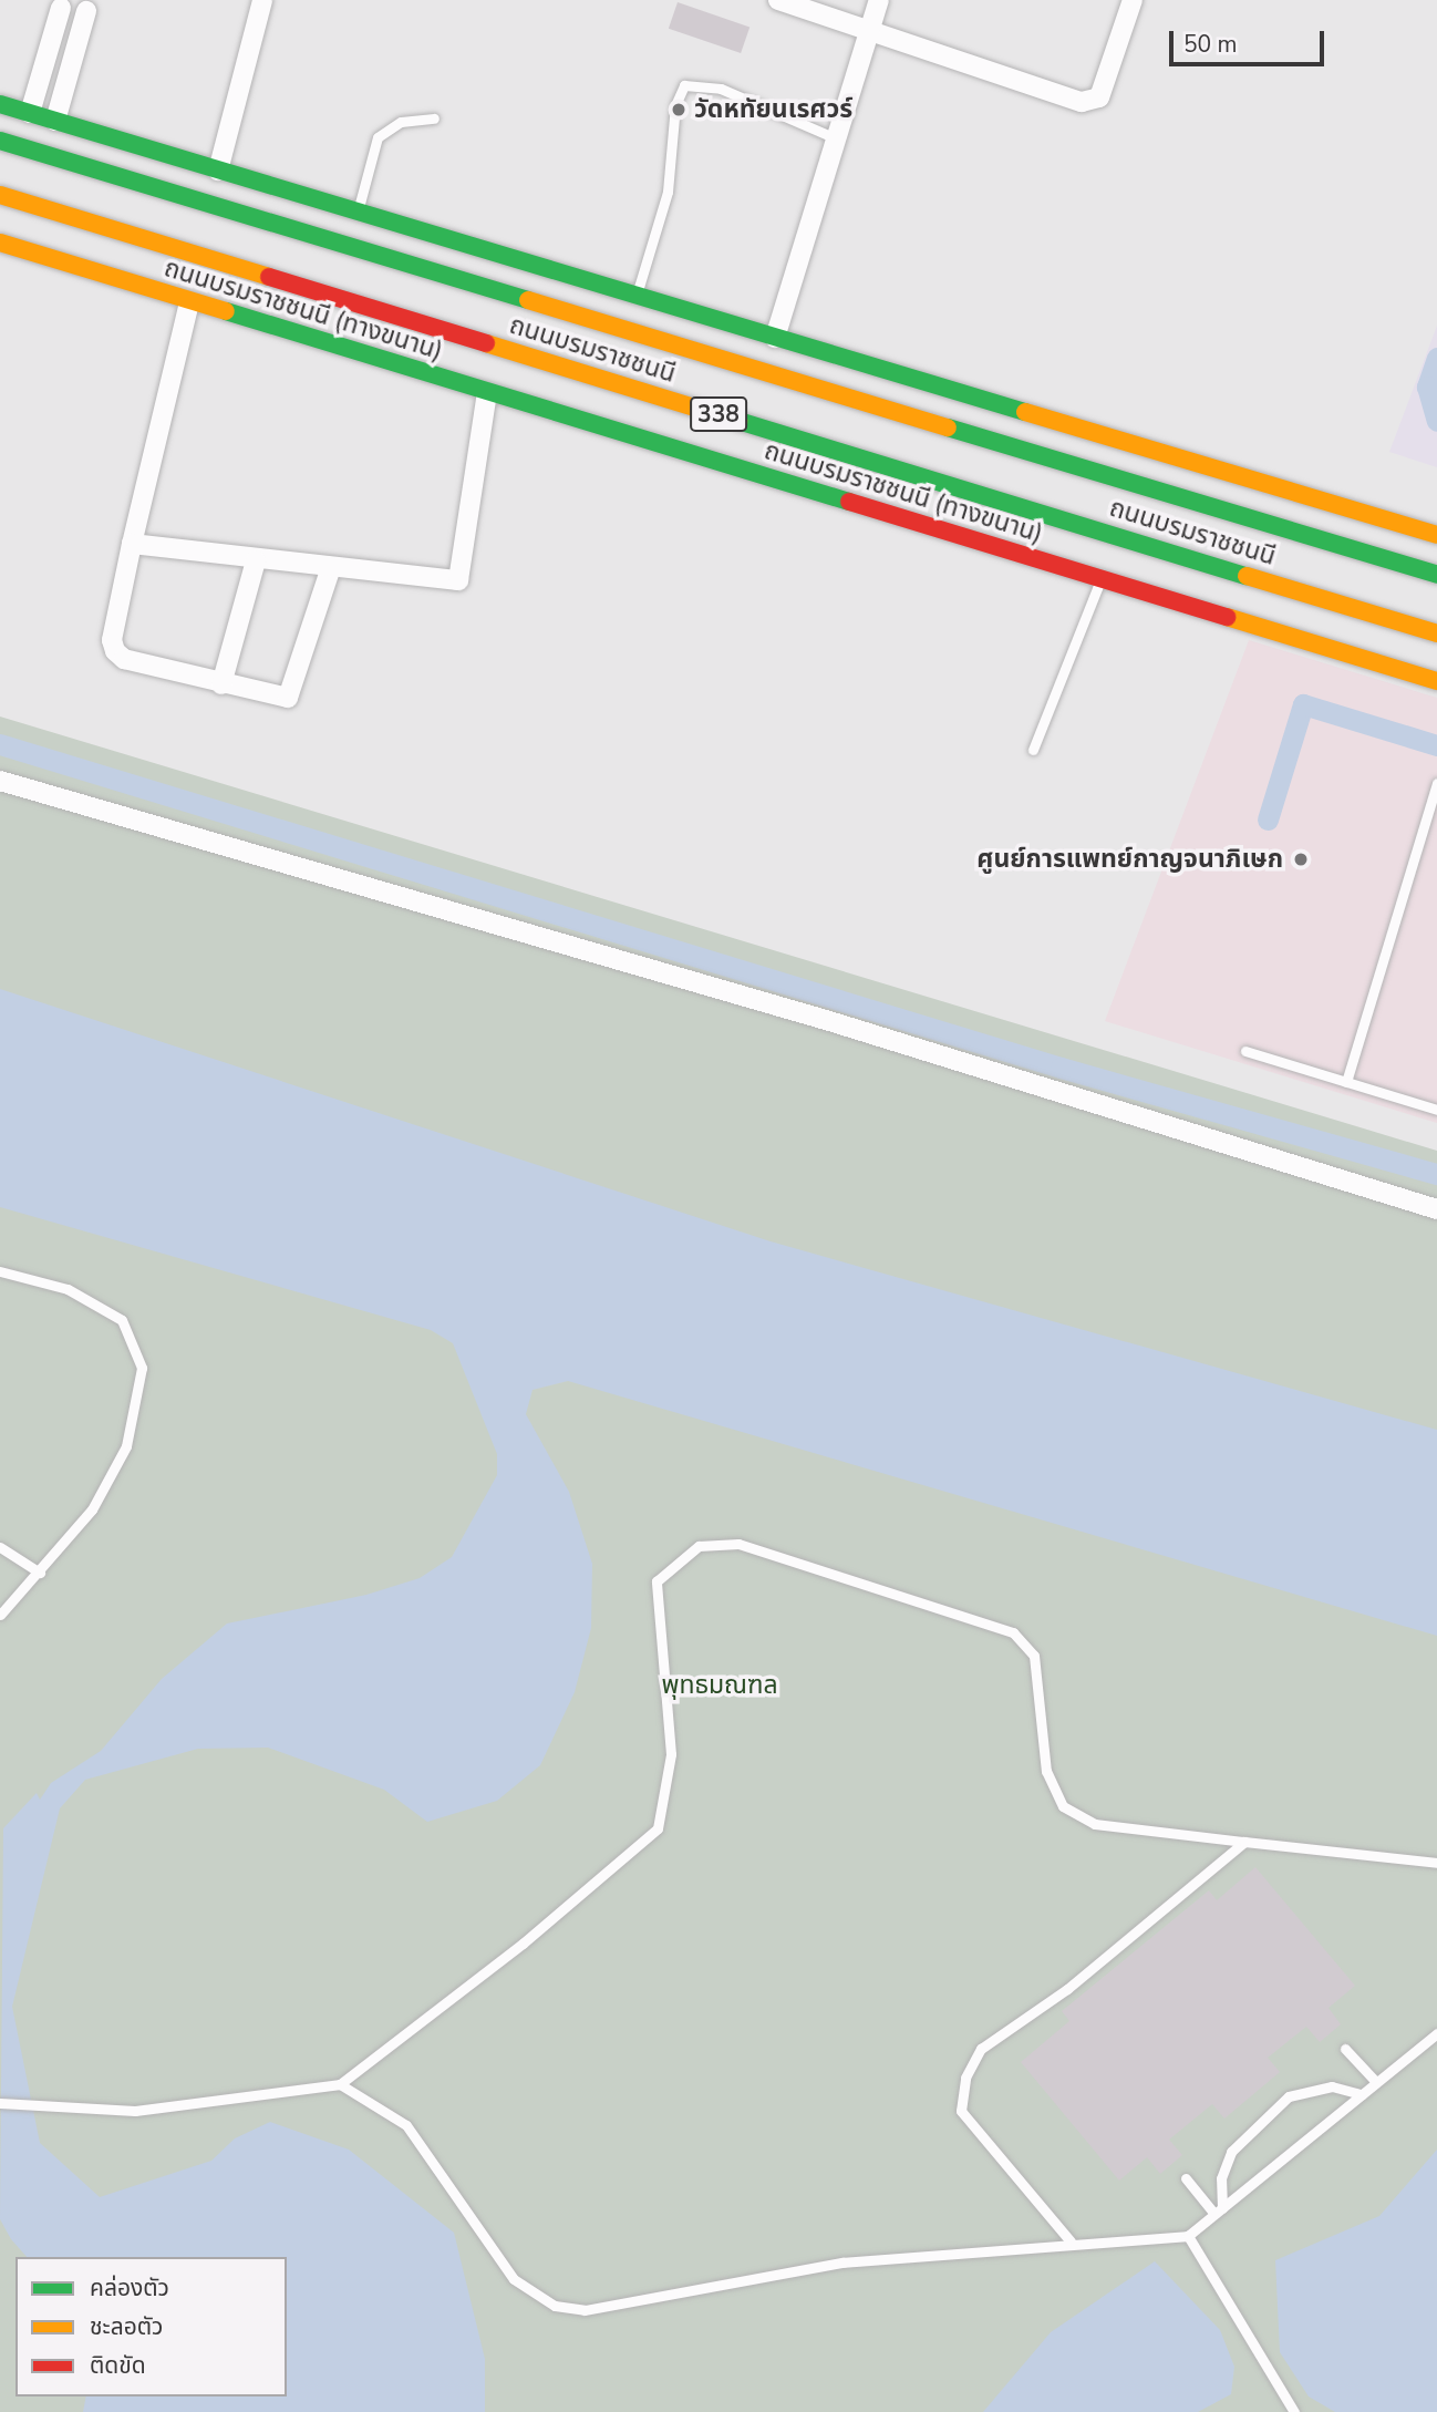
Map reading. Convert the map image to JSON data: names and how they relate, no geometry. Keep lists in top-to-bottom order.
{
  "streets": {
    "main road": ["ถนนบรมราชชนนี (ทางขนาน)", "ถนนบรมราชชนนี", "338"]
  },
  "parks": ["พุทธมณฑล"],
  "places": ["วัดหทัยนเรศวร์", "ศูนย์การแพทย์กาญจนาภิเษก"],
  "legend": ["คล่องตัว", "ชะลอตัว", "ติดขัด"],
  "scale_bar": "50 m"
}
